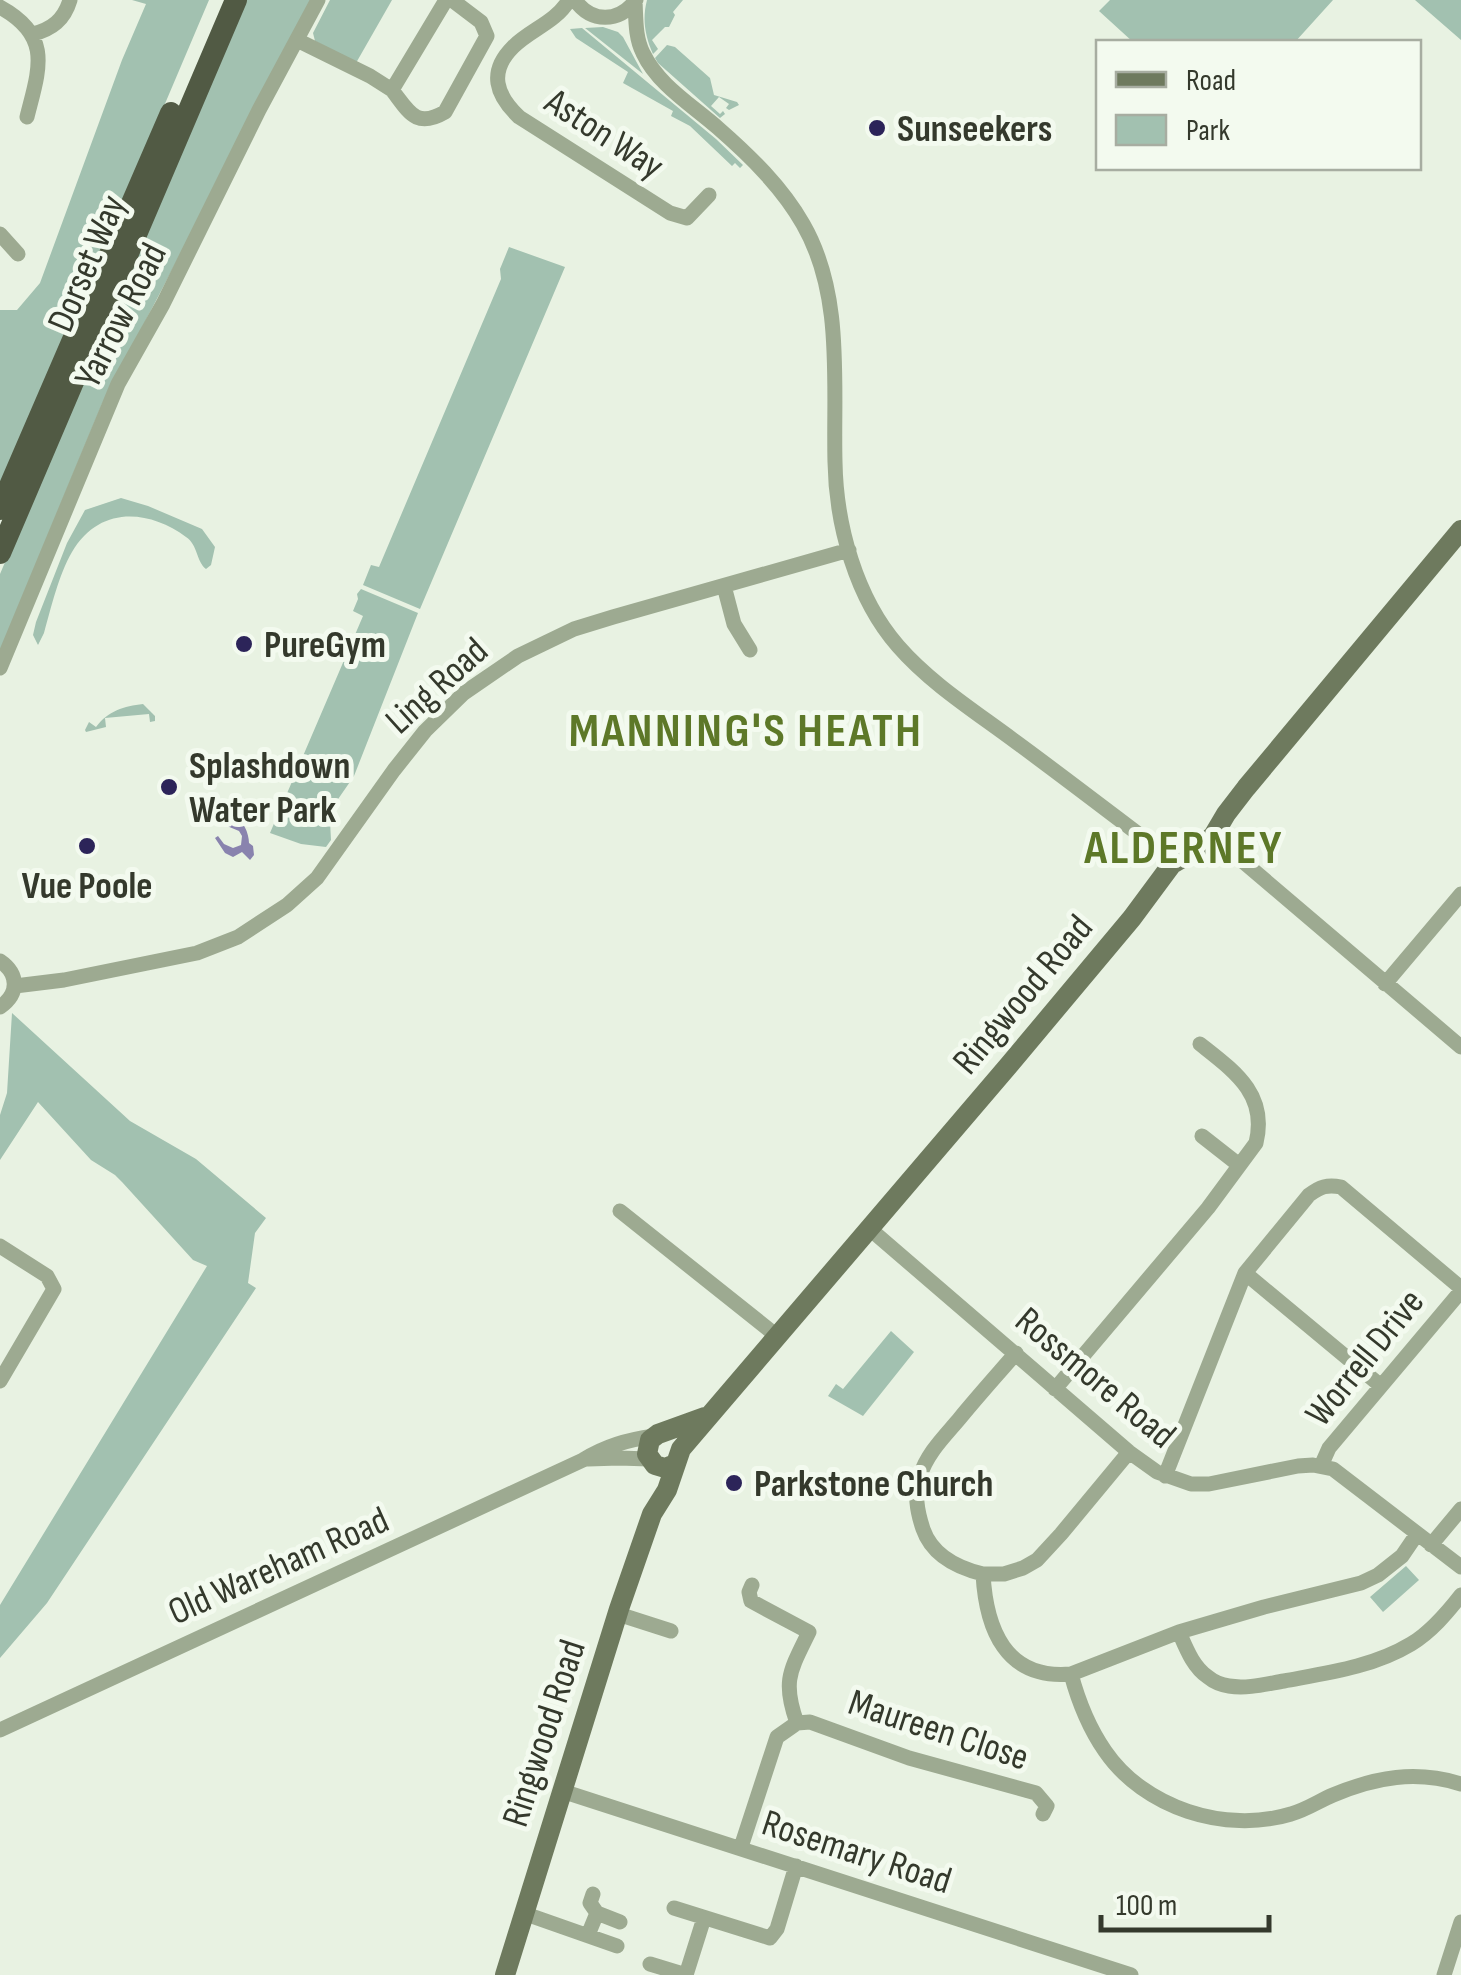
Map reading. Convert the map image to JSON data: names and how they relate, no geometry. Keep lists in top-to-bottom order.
{
  "streets": {
    "highway": ["Dorset Way"],
    "main road": ["Ringwood Road"],
    "street": [
      "Aston Way",
      "Yarrow Road",
      "Ling Road",
      "Worrell Drive",
      "Rossmore Road",
      "Old Wareham Road",
      "Maureen Close",
      "Rosemary Road"
    ]
  },
  "crossings": [
    ["Ringwood Road", "Rossmore Road"],
    ["Ringwood Road", "Old Wareham Road"],
    ["Ringwood Road", "Rosemary Road"],
    ["Worrell Drive", "Rossmore Road"],
    ["Maureen Close", "Rosemary Road"]
  ],
  "districts": ["MANNING'S HEATH", "ALDERNEY"],
  "places": [
    "Sunseekers",
    "PureGym",
    "Splashdown Water Park",
    "Vue Poole",
    "Parkstone Church"
  ],
  "legend": ["Road", "Park"],
  "scale_bar": "100 m"
}
